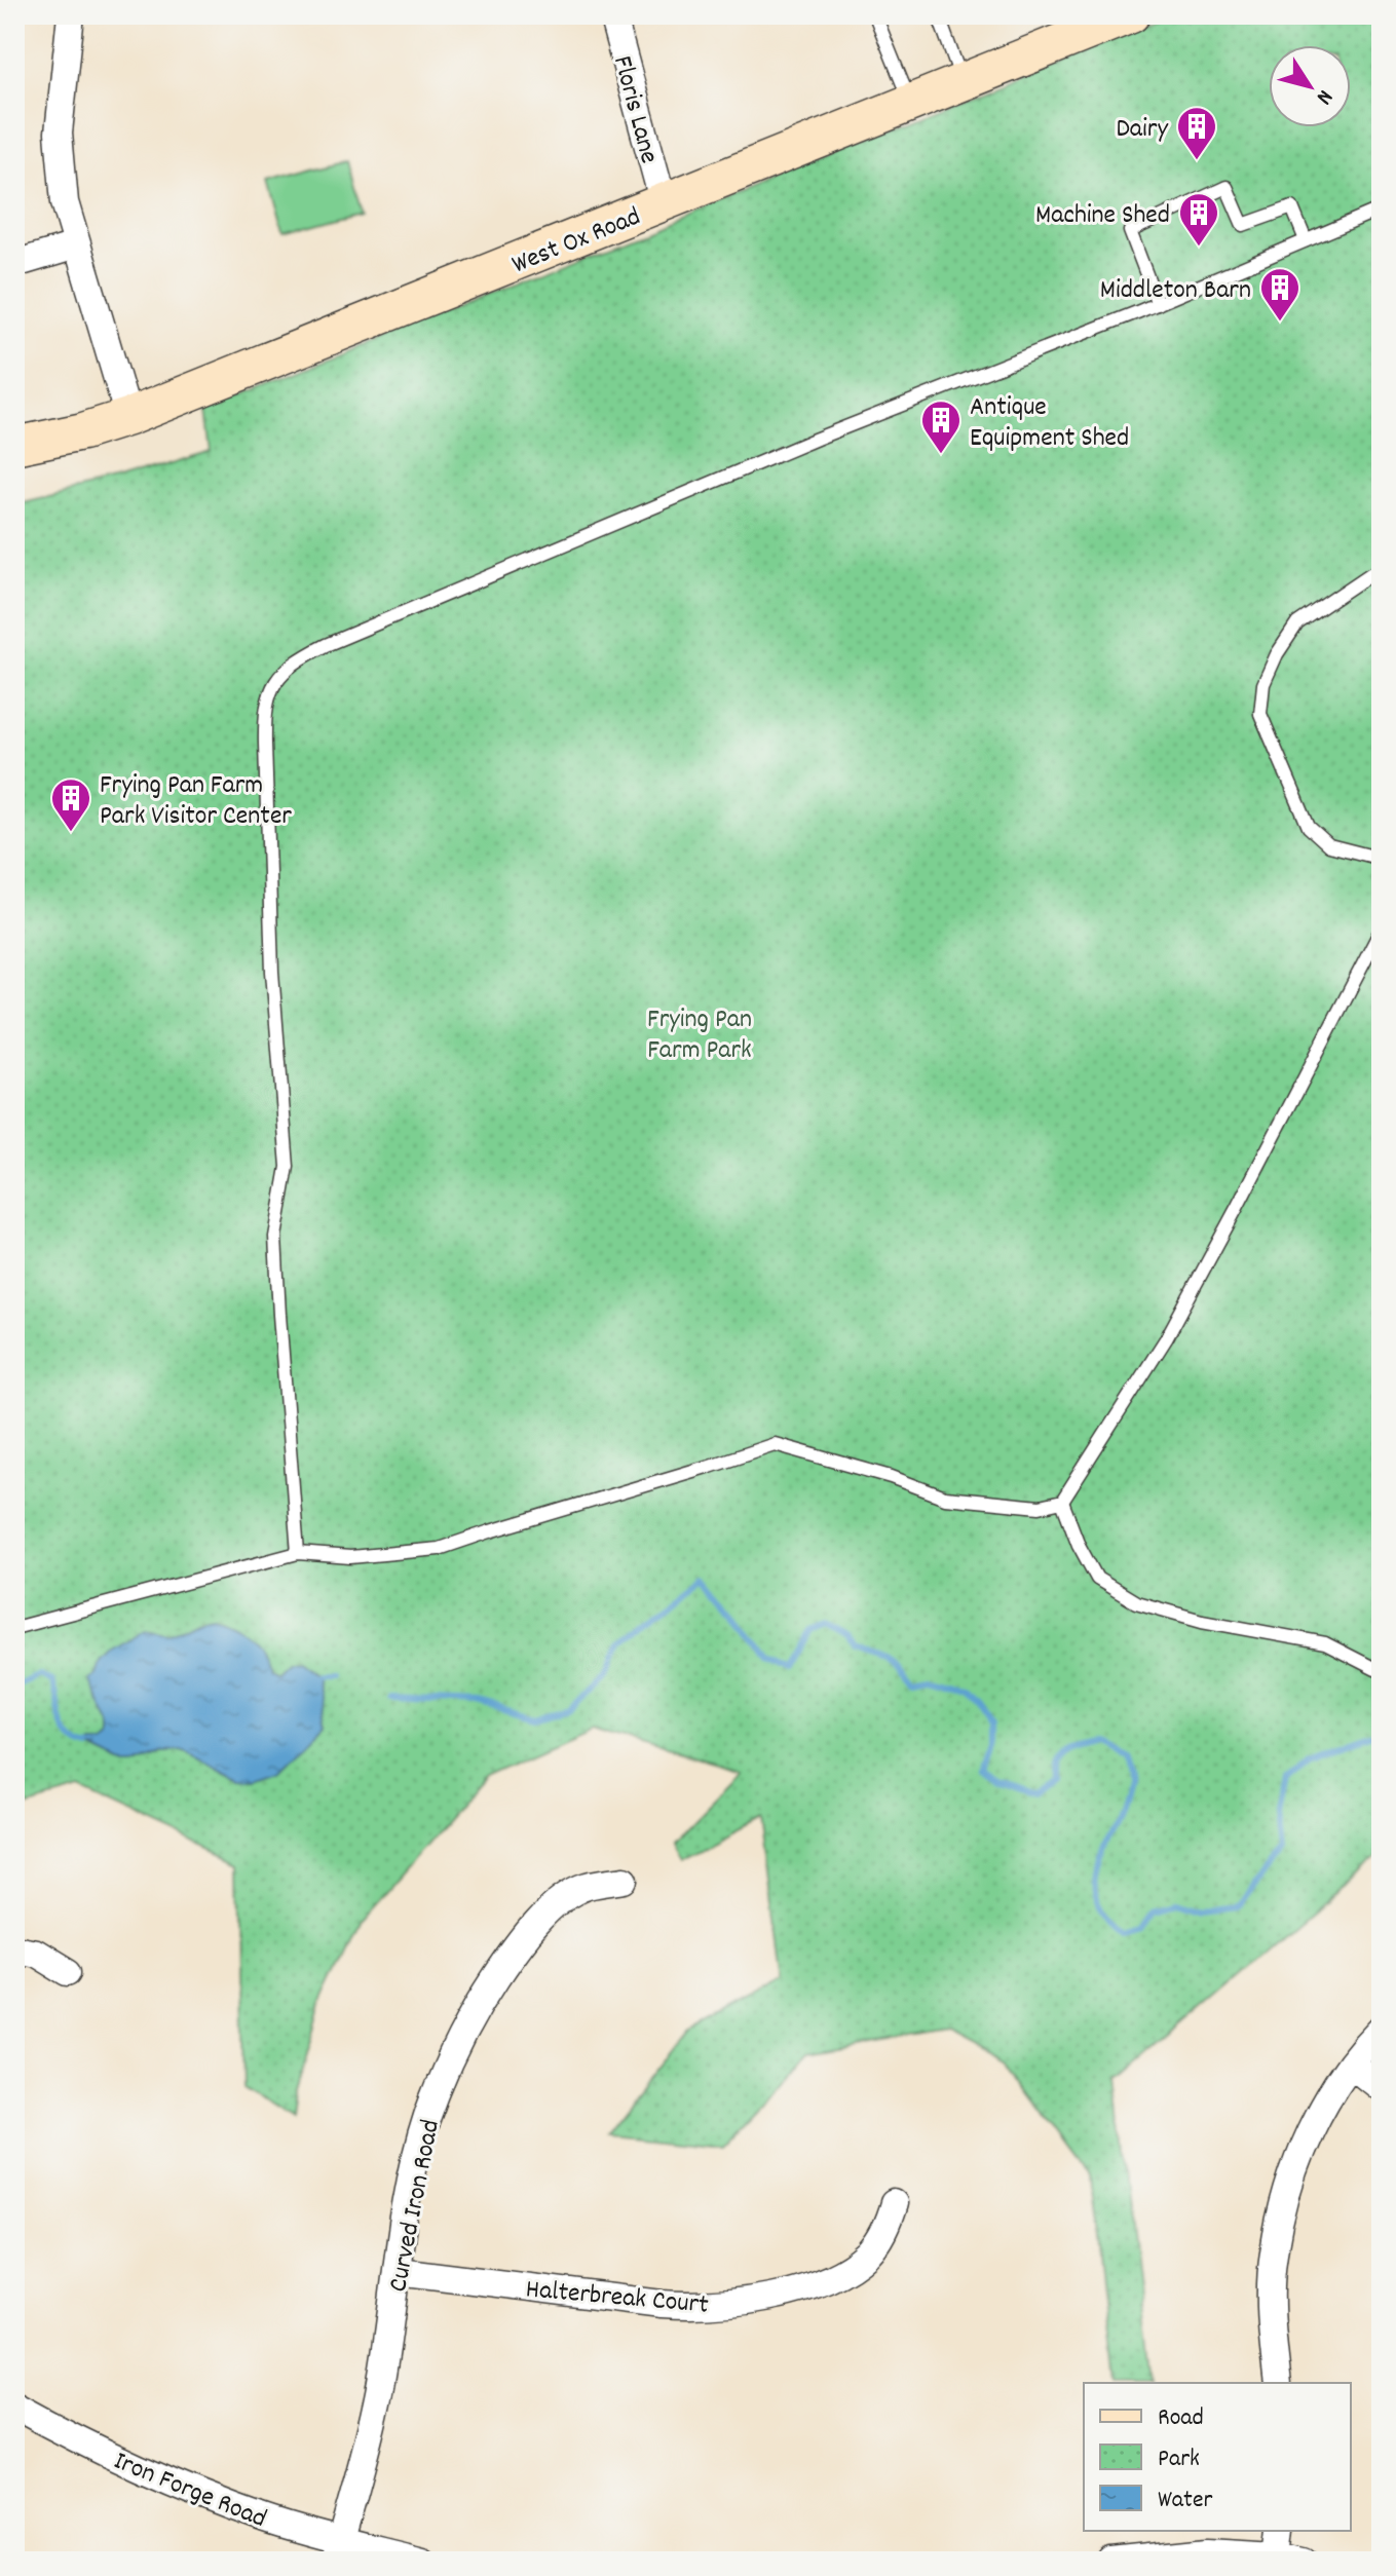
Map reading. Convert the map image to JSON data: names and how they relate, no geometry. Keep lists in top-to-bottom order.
{
  "streets": {
    "main road": ["West Ox Road"],
    "street": [
      "Floris Lane",
      "Curved Iron Road",
      "Halterbreak Court",
      "Iron Forge Road"
    ]
  },
  "crossings": [
    ["Floris Lane", "West Ox Road"],
    ["Curved Iron Road", "Halterbreak Court"],
    ["Curved Iron Road", "Iron Forge Road"]
  ],
  "parks": ["Frying Pan Farm Park"],
  "places": {
    "building": [
      "Dairy",
      "Machine Shed",
      "Middleton Barn",
      "Antique Equipment Shed",
      "Frying Pan Farm Park Visitor Center"
    ]
  },
  "legend": ["Road", "Park", "Water"],
  "north": "bottom right"
}
